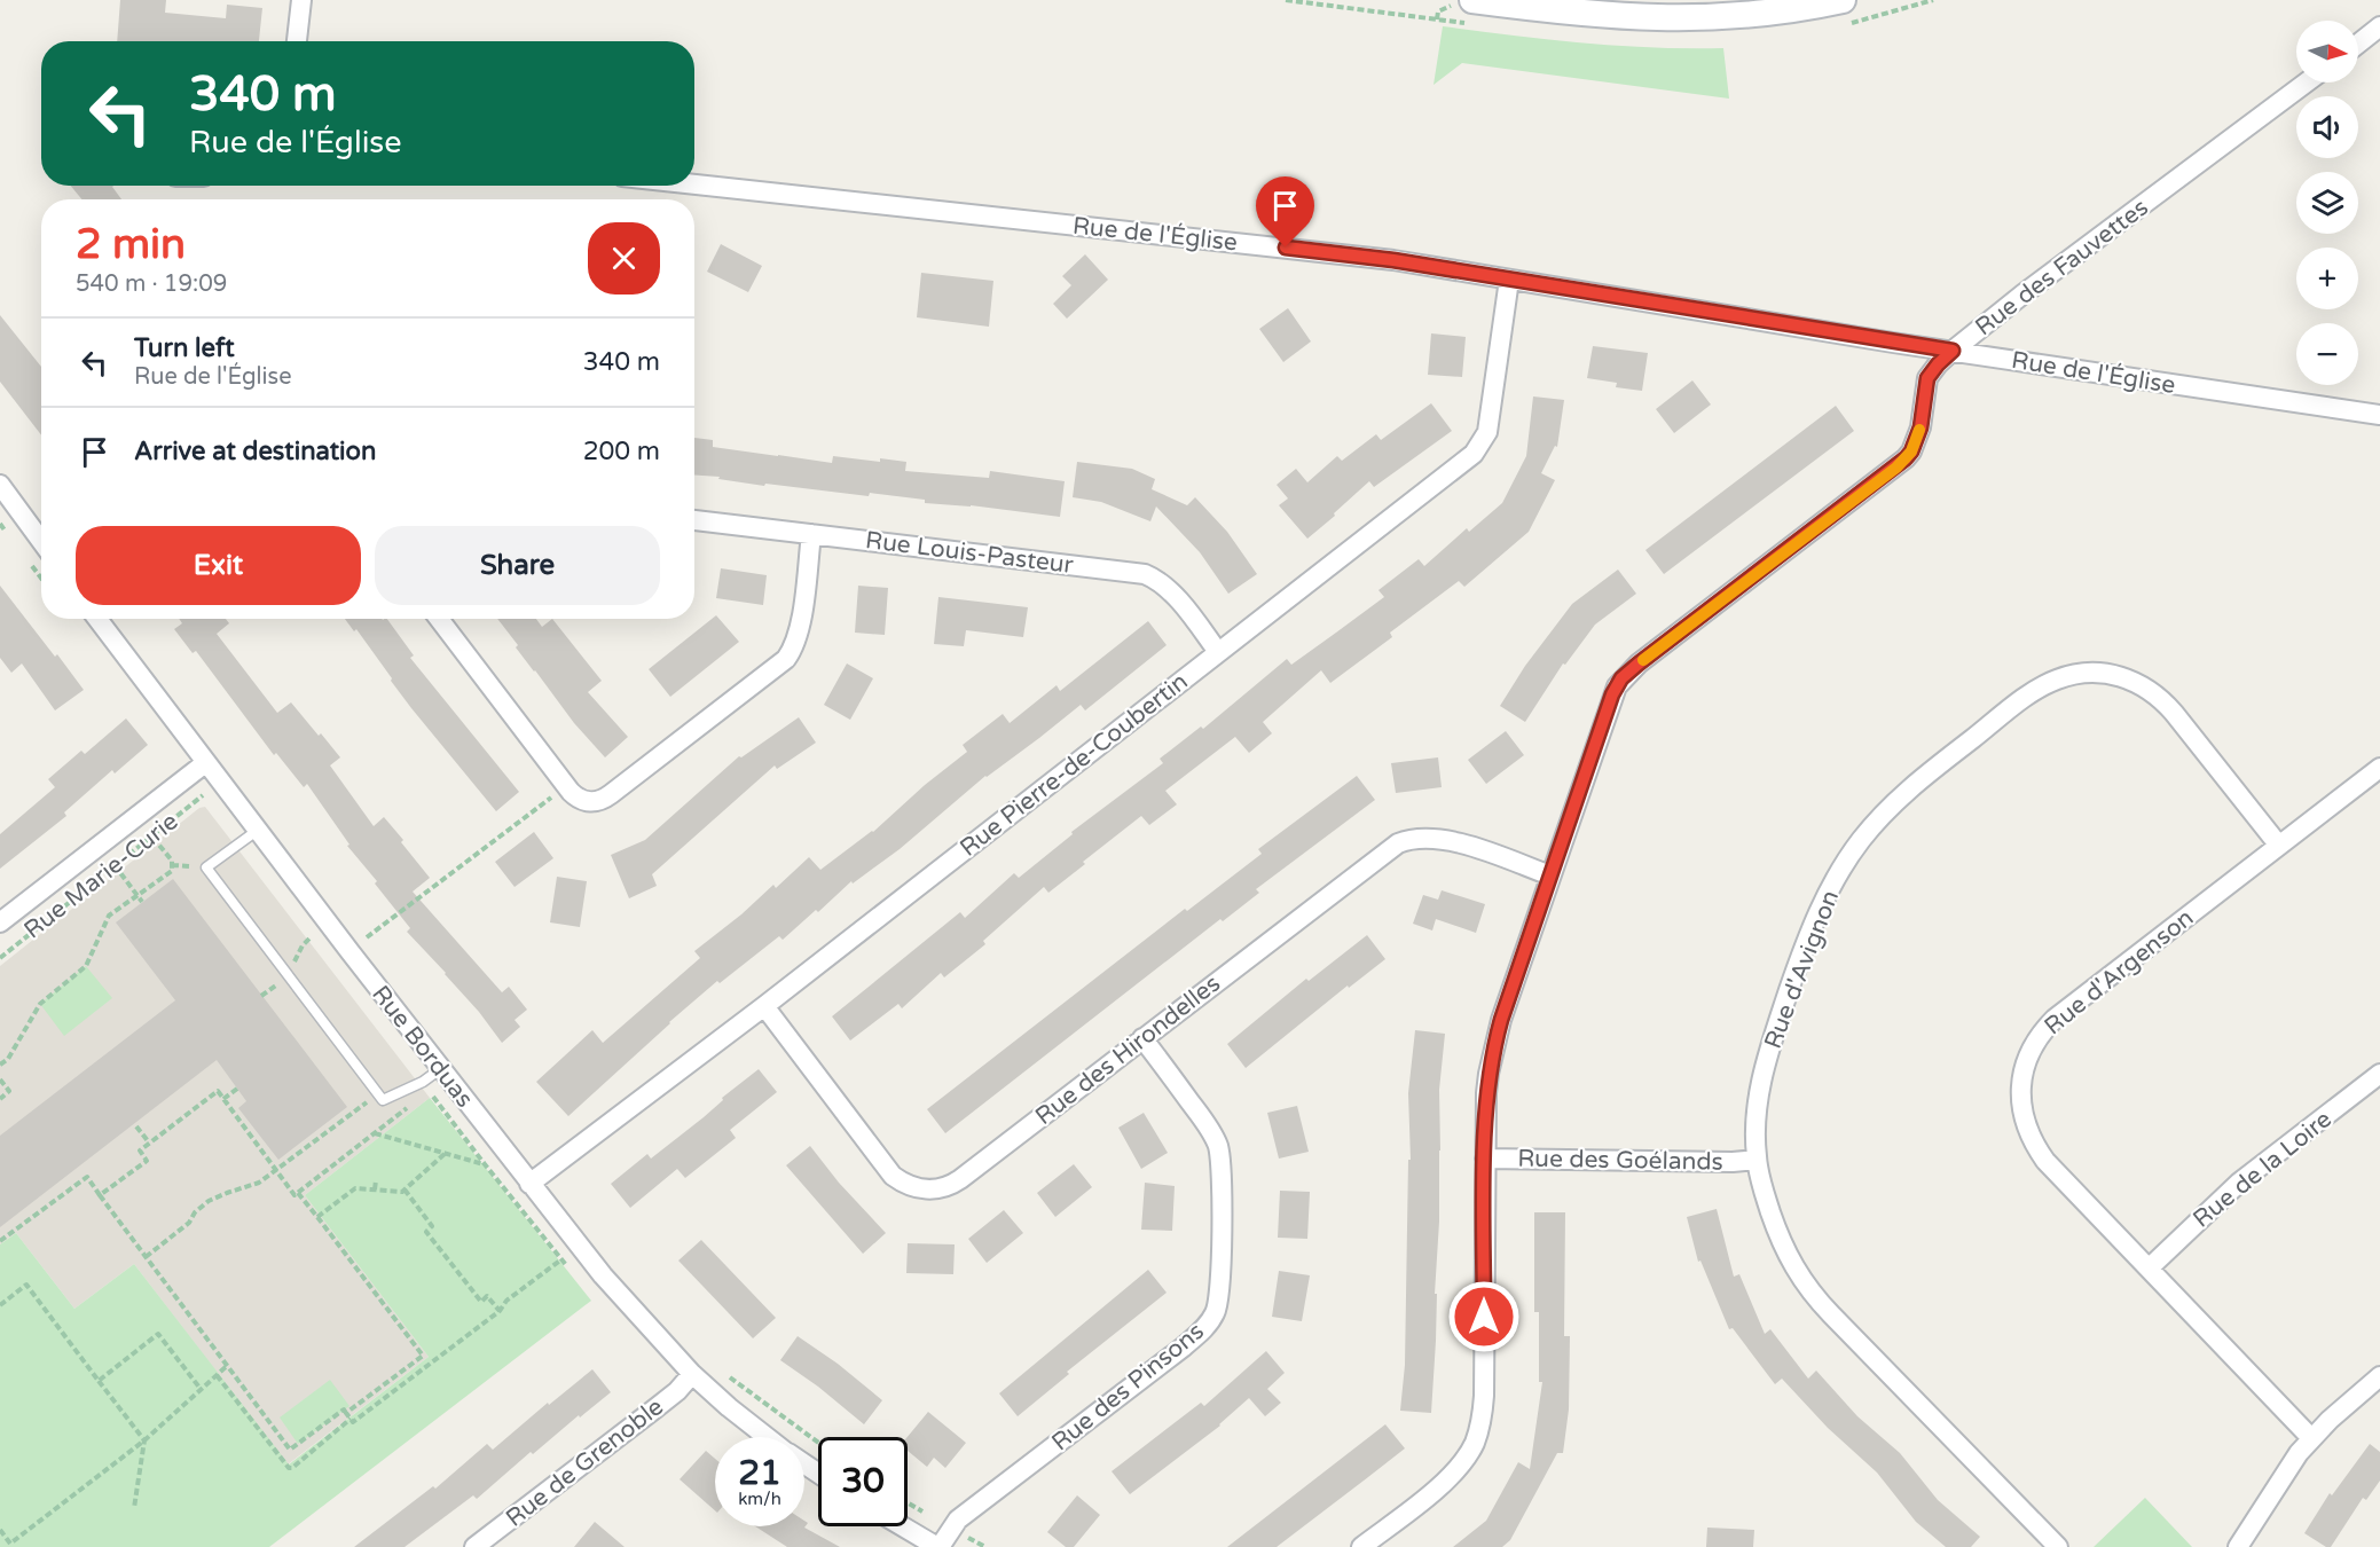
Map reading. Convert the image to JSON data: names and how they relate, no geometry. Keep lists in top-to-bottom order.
{
  "streets": {
    "street": [
      "Rue de l'Église",
      "Rue des Fauvettes",
      "Rue Louis-Pasteur",
      "Rue Pierre-de-Coubertin",
      "Rue Marie-Curie",
      "Rue d'Avignon",
      "Rue d'Argenson",
      "Rue Borduas",
      "Rue des Hirondelles",
      "Rue des Goélands",
      "Rue de la Loire",
      "Rue des Pinsons",
      "Rue de Grenoble"
    ]
  },
  "crossings": [
    ["Rue de l'Église", "Rue des Fauvettes"],
    ["Rue de l'Église", "Rue Pierre-de-Coubertin"],
    ["Rue des Fauvettes", "Rue des Hirondelles"],
    ["Rue des Fauvettes", "Rue des Goélands"],
    ["Rue Louis-Pasteur", "Rue Pierre-de-Coubertin"],
    ["Rue Pierre-de-Coubertin", "Rue Borduas"],
    ["Rue Pierre-de-Coubertin", "Rue des Hirondelles"],
    ["Rue Marie-Curie", "Rue Borduas"],
    ["Rue d'Avignon", "Rue d'Argenson"],
    ["Rue d'Avignon", "Rue des Goélands"],
    ["Rue d'Argenson", "Rue de la Loire"],
    ["Rue Borduas", "Rue de Grenoble"],
    ["Rue des Hirondelles", "Rue des Pinsons"]
  ],
  "north": "right",
  "page": {
    "map_buttons": ["+", "−"],
    "turn": ["340 m", "Rue de l'Église"],
    "heading": ["2 min", "540 m · 19:09"],
    "list": [
      {
        "name": "Turn left",
        "note": "Rue de l'Église",
        "value": "340 m"
      },
      {
        "name": "Arrive at destination",
        "value": "200 m"
      }
    ],
    "buttons": ["Exit", "Share"],
    "speed": "21 km/h",
    "limit": "30"
  }
}
